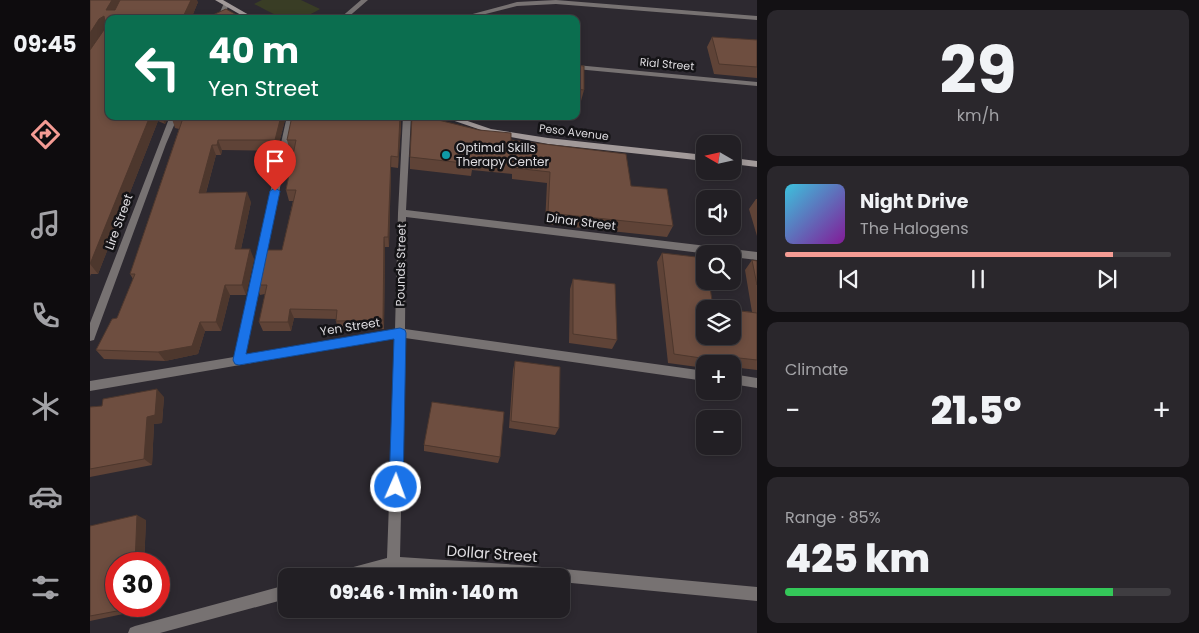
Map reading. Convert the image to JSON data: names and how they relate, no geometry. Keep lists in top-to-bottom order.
{
  "streets": {
    "street": [
      "Rial Street",
      "Peso Avenue",
      "Lire Street",
      "Dinar Street",
      "Pounds Street",
      "Yen Street",
      "Dollar Street"
    ]
  },
  "crossings": [
    ["Dinar Street", "Pounds Street"],
    ["Pounds Street", "Yen Street"],
    ["Pounds Street", "Dollar Street"]
  ],
  "places": ["Optimal Skills Therapy Center"],
  "north": "left",
  "page": {
    "tabs": "09:45",
    "tile": [
      ["29", "km/h"],
      "Climate",
      ["Range · 85%", "425 km"]
    ],
    "turn": ["40 m", "Yen Street"],
    "map_buttons": ["+", "−"],
    "song": ["Night Drive", "The Halogens"],
    "heat": ["−", "21.5°", "+"],
    "limit": "30",
    "trip": "09:46 · 1 min · 140 m"
  }
}
